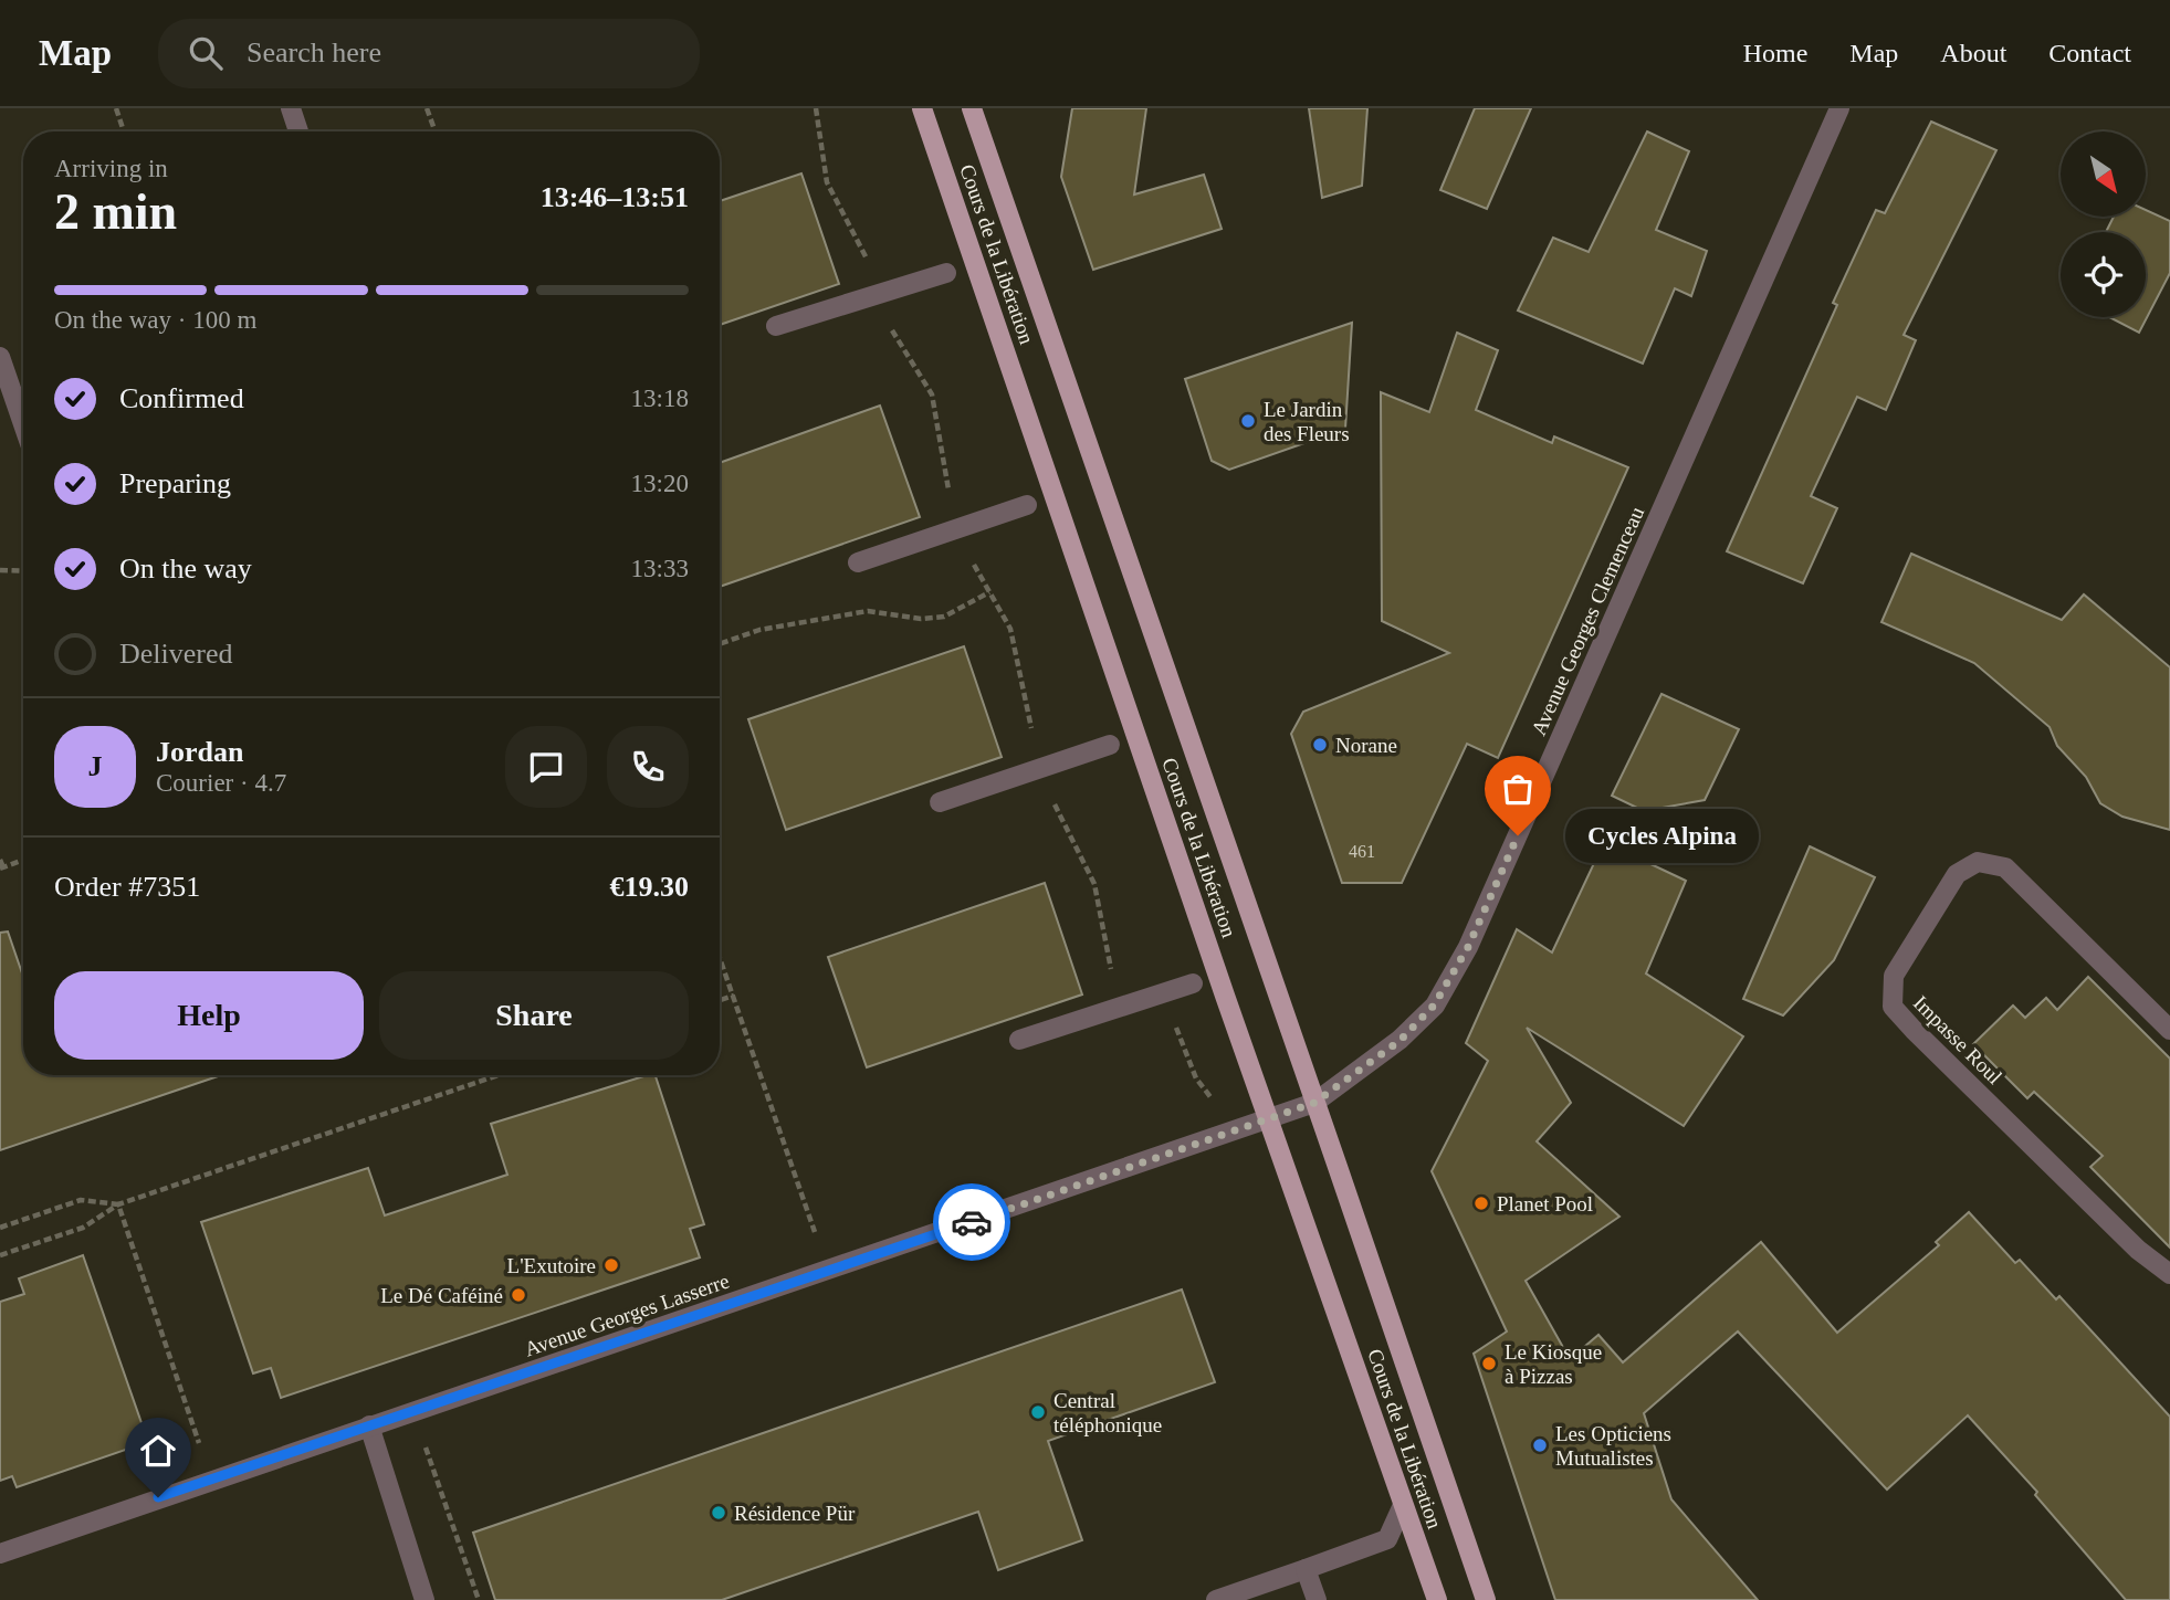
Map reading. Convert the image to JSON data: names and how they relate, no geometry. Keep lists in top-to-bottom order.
{
  "streets": {
    "main road": ["Cours de la Libération"],
    "street": ["Avenue Georges Clemenceau", "Impasse Roul", "Avenue Georges Lasserre"]
  },
  "crossings": [
    ["Cours de la Libération", "Avenue Georges Clemenceau"],
    ["Cours de la Libération", "Avenue Georges Lasserre"],
    ["Avenue Georges Clemenceau", "Avenue Georges Lasserre"]
  ],
  "places": [
    "Le Jardin des Fleurs",
    "Norane",
    "Cycles Alpina",
    "Planet Pool",
    "L'Exutoire",
    "Le Dé Caféiné",
    "Le Kiosque à Pizzas",
    "Central téléphonique",
    "Les Opticiens Mutualistes",
    "Résidence Pür"
  ],
  "house_numbers": ["461"],
  "north": "bottom right",
  "page": {
    "header": "Map",
    "search": "Search here",
    "nav": [
      "Home",
      "Map",
      "About",
      "Contact"
    ],
    "heading": ["2 min", "Arriving in", "13:46–13:51"],
    "panel": [
      "Jordan",
      "Courier · 4.7",
      "Order #7351",
      "€19.30"
    ],
    "bar": "On the way · 100 m",
    "list": [
      ["Confirmed", "13:18"],
      ["Preparing", "13:20"],
      ["On the way", "13:33"],
      "Delivered"
    ],
    "round": "J",
    "bubble": "Cycles Alpina",
    "buttons": ["Help", "Share"]
  }
}
